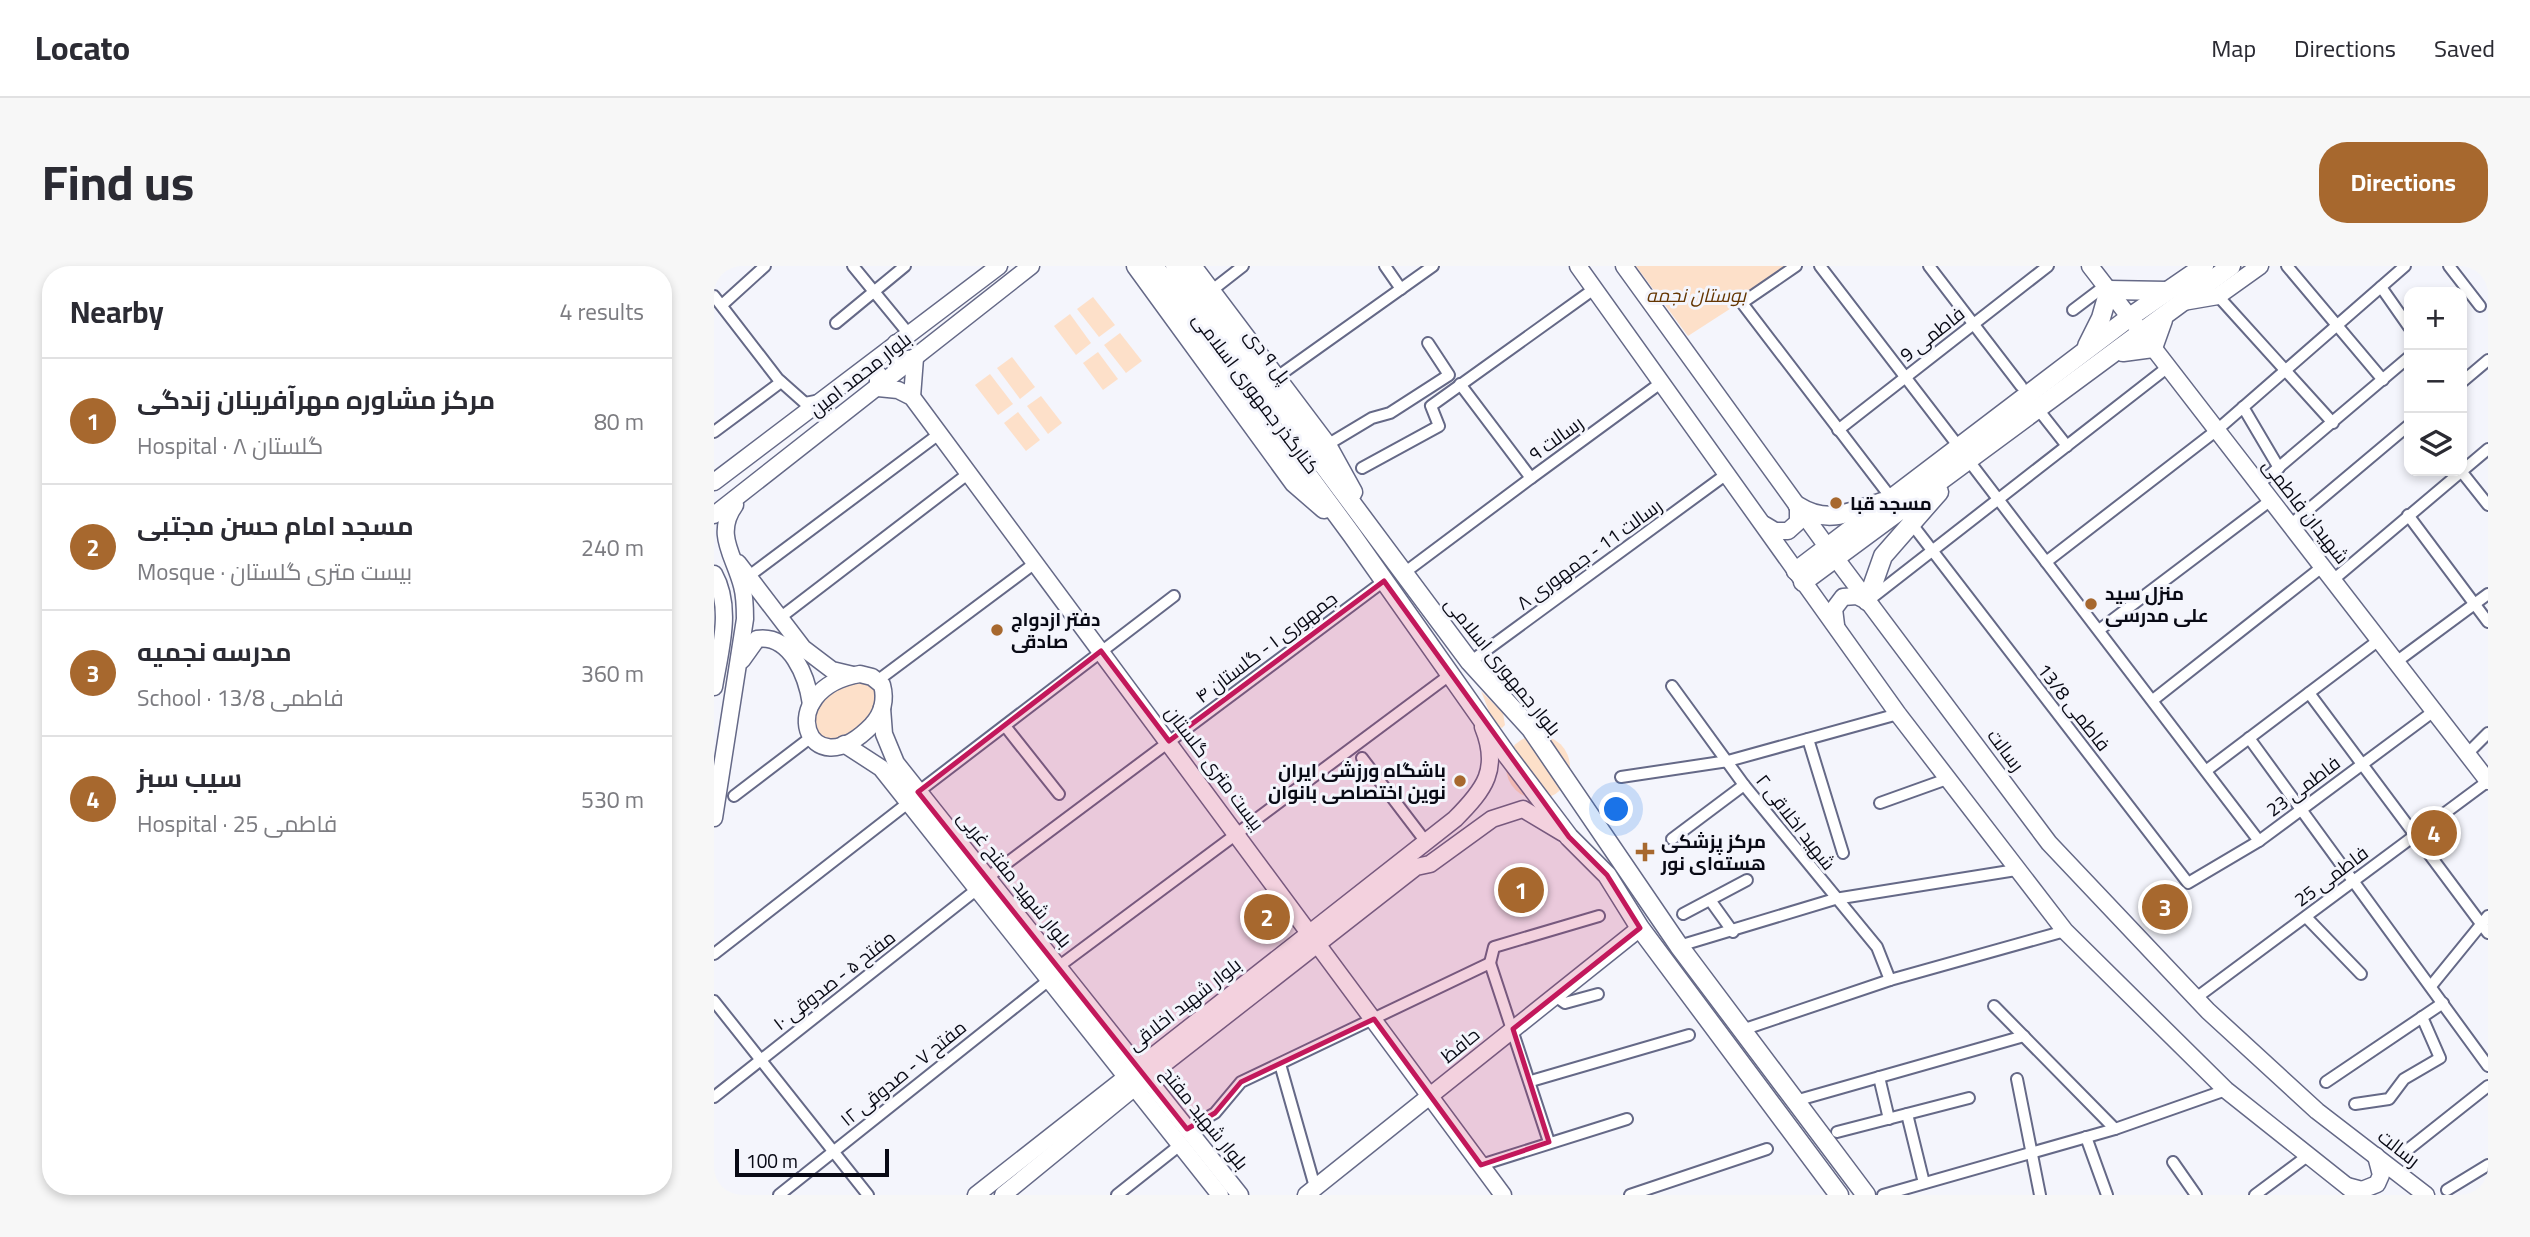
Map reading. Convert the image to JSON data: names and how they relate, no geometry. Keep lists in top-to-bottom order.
{
  "streets": {
    "main road": [
      "پل ۹ دی",
      "بلوار محمد امین",
      "کنارگذر جمهوری اسلامی",
      "شهیدان فاطمی",
      "بلوار جمهوری اسلامی",
      "رسالت",
      "بیست متری گلستان",
      "بلوار شهید مفتح غربی",
      "بلوار شهید اخلاقی",
      "حافظ",
      "بلوار شهید مفتح"
    ],
    "street": [
      "فاطمی 9",
      "رسالت ۹",
      "رسالت 11 - جمهوری ۸",
      "جمهوری ۱ - گلستان ۴",
      "فاطمی 13/8",
      "فاطمی 23",
      "شهید اخلاقی ۲",
      "فاطمی 25",
      "مفتح ۵ - صدوقی ۱۰",
      "مفتح ۷ - صدوقی ۱۲"
    ]
  },
  "crossings": [
    ["فاطمی 9", "فاطمی 13/8"],
    ["پل ۹ دی", "کنارگذر جمهوری اسلامی"],
    ["پل ۹ دی", "بلوار جمهوری اسلامی"],
    ["کنارگذر جمهوری اسلامی", "بلوار جمهوری اسلامی"],
    ["شهیدان فاطمی", "فاطمی 23"],
    ["شهیدان فاطمی", "فاطمی 25"],
    ["رسالت 11 - جمهوری ۸", "بلوار جمهوری اسلامی"],
    ["جمهوری ۱ - گلستان ۴", "بیست متری گلستان"],
    ["جمهوری ۱ - گلستان ۴", "بلوار شهید مفتح غربی"],
    ["جمهوری ۱ - گلستان ۴", "مفتح ۵ - صدوقی ۱۰"],
    ["فاطمی 13/8", "فاطمی 23"],
    ["رسالت", "فاطمی 25"],
    ["بیست متری گلستان", "بلوار شهید اخلاقی"],
    ["بیست متری گلستان", "حافظ"],
    ["بیست متری گلستان", "مفتح ۷ - صدوقی ۱۲"],
    ["بلوار شهید مفتح غربی", "مفتح ۵ - صدوقی ۱۰"],
    ["بلوار شهید مفتح غربی", "بلوار شهید اخلاقی"],
    ["بلوار شهید مفتح غربی", "مفتح ۷ - صدوقی ۱۲"],
    ["بلوار شهید مفتح غربی", "بلوار شهید مفتح"],
    ["بلوار شهید اخلاقی", "بلوار شهید مفتح"]
  ],
  "parks": ["بوستان نجمه"],
  "places": {
    "other": [
      "مسجد قبا",
      "منزل سید علی مدرسی",
      "دفتر ازدواج صادقی",
      "باشگاه ورزشی ایران نوین اختصاصی بانوان"
    ],
    "health": ["مرکز پزشکی هسته‌ای نور"]
  },
  "scale_bar": "100 m",
  "page": {
    "header": "Locato",
    "nav": ["Map", "Directions", "Saved"],
    "title": "Find us",
    "buttons": "Directions",
    "heading": ["Nearby", "4 results"],
    "map_buttons": ["+", "−"],
    "list": [
      {
        "mark": "1",
        "name": "مرکز مشاوره مهرآفرینان زندگی",
        "note": "Hospital · گلستان ۸",
        "value": "80 m"
      },
      {
        "mark": "2",
        "name": "مسجد امام حسن مجتبی",
        "note": "Mosque · بیست متری گلستان",
        "value": "240 m"
      },
      {
        "mark": "3",
        "name": "مدرسه نجمیه",
        "note": "School · فاطمی 13/8",
        "value": "360 m"
      },
      {
        "mark": "4",
        "name": "سیب سبز",
        "note": "Hospital · فاطمی 25",
        "value": "530 m"
      }
    ],
    "pins": [
      "4",
      "1",
      "3",
      "2"
    ],
    "scale": "100 m"
  }
}
